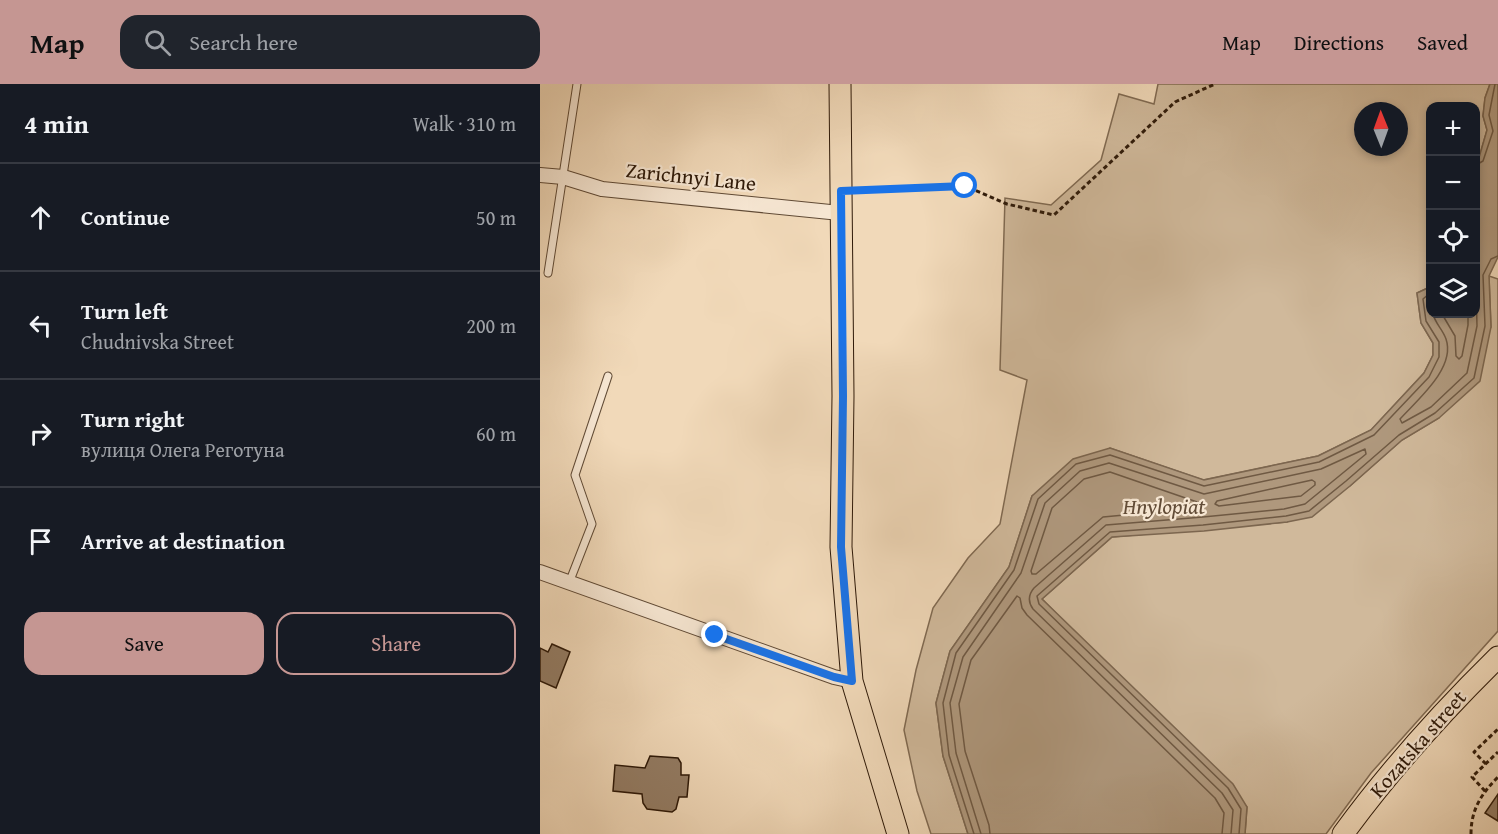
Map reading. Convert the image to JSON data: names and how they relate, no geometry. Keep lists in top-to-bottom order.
{
  "streets": {
    "main road": ["Kozatska street"],
    "street": ["Zarichnyi Lane"]
  },
  "water": ["Hnylopiat"],
  "north": "top",
  "page": {
    "header": "Map",
    "search": "Search here",
    "nav": ["Map", "Directions", "Saved"],
    "heading": ["4 min", "Walk · 310 m"],
    "map_buttons": ["+", "−"],
    "list": [
      ["Continue", "50 m"],
      ["Turn left", "Chudnivska Street", "200 m"],
      ["Turn right", "вулиця Олега Реготуна", "60 m"],
      "Arrive at destination"
    ],
    "buttons": ["Save", "Share"]
  }
}
